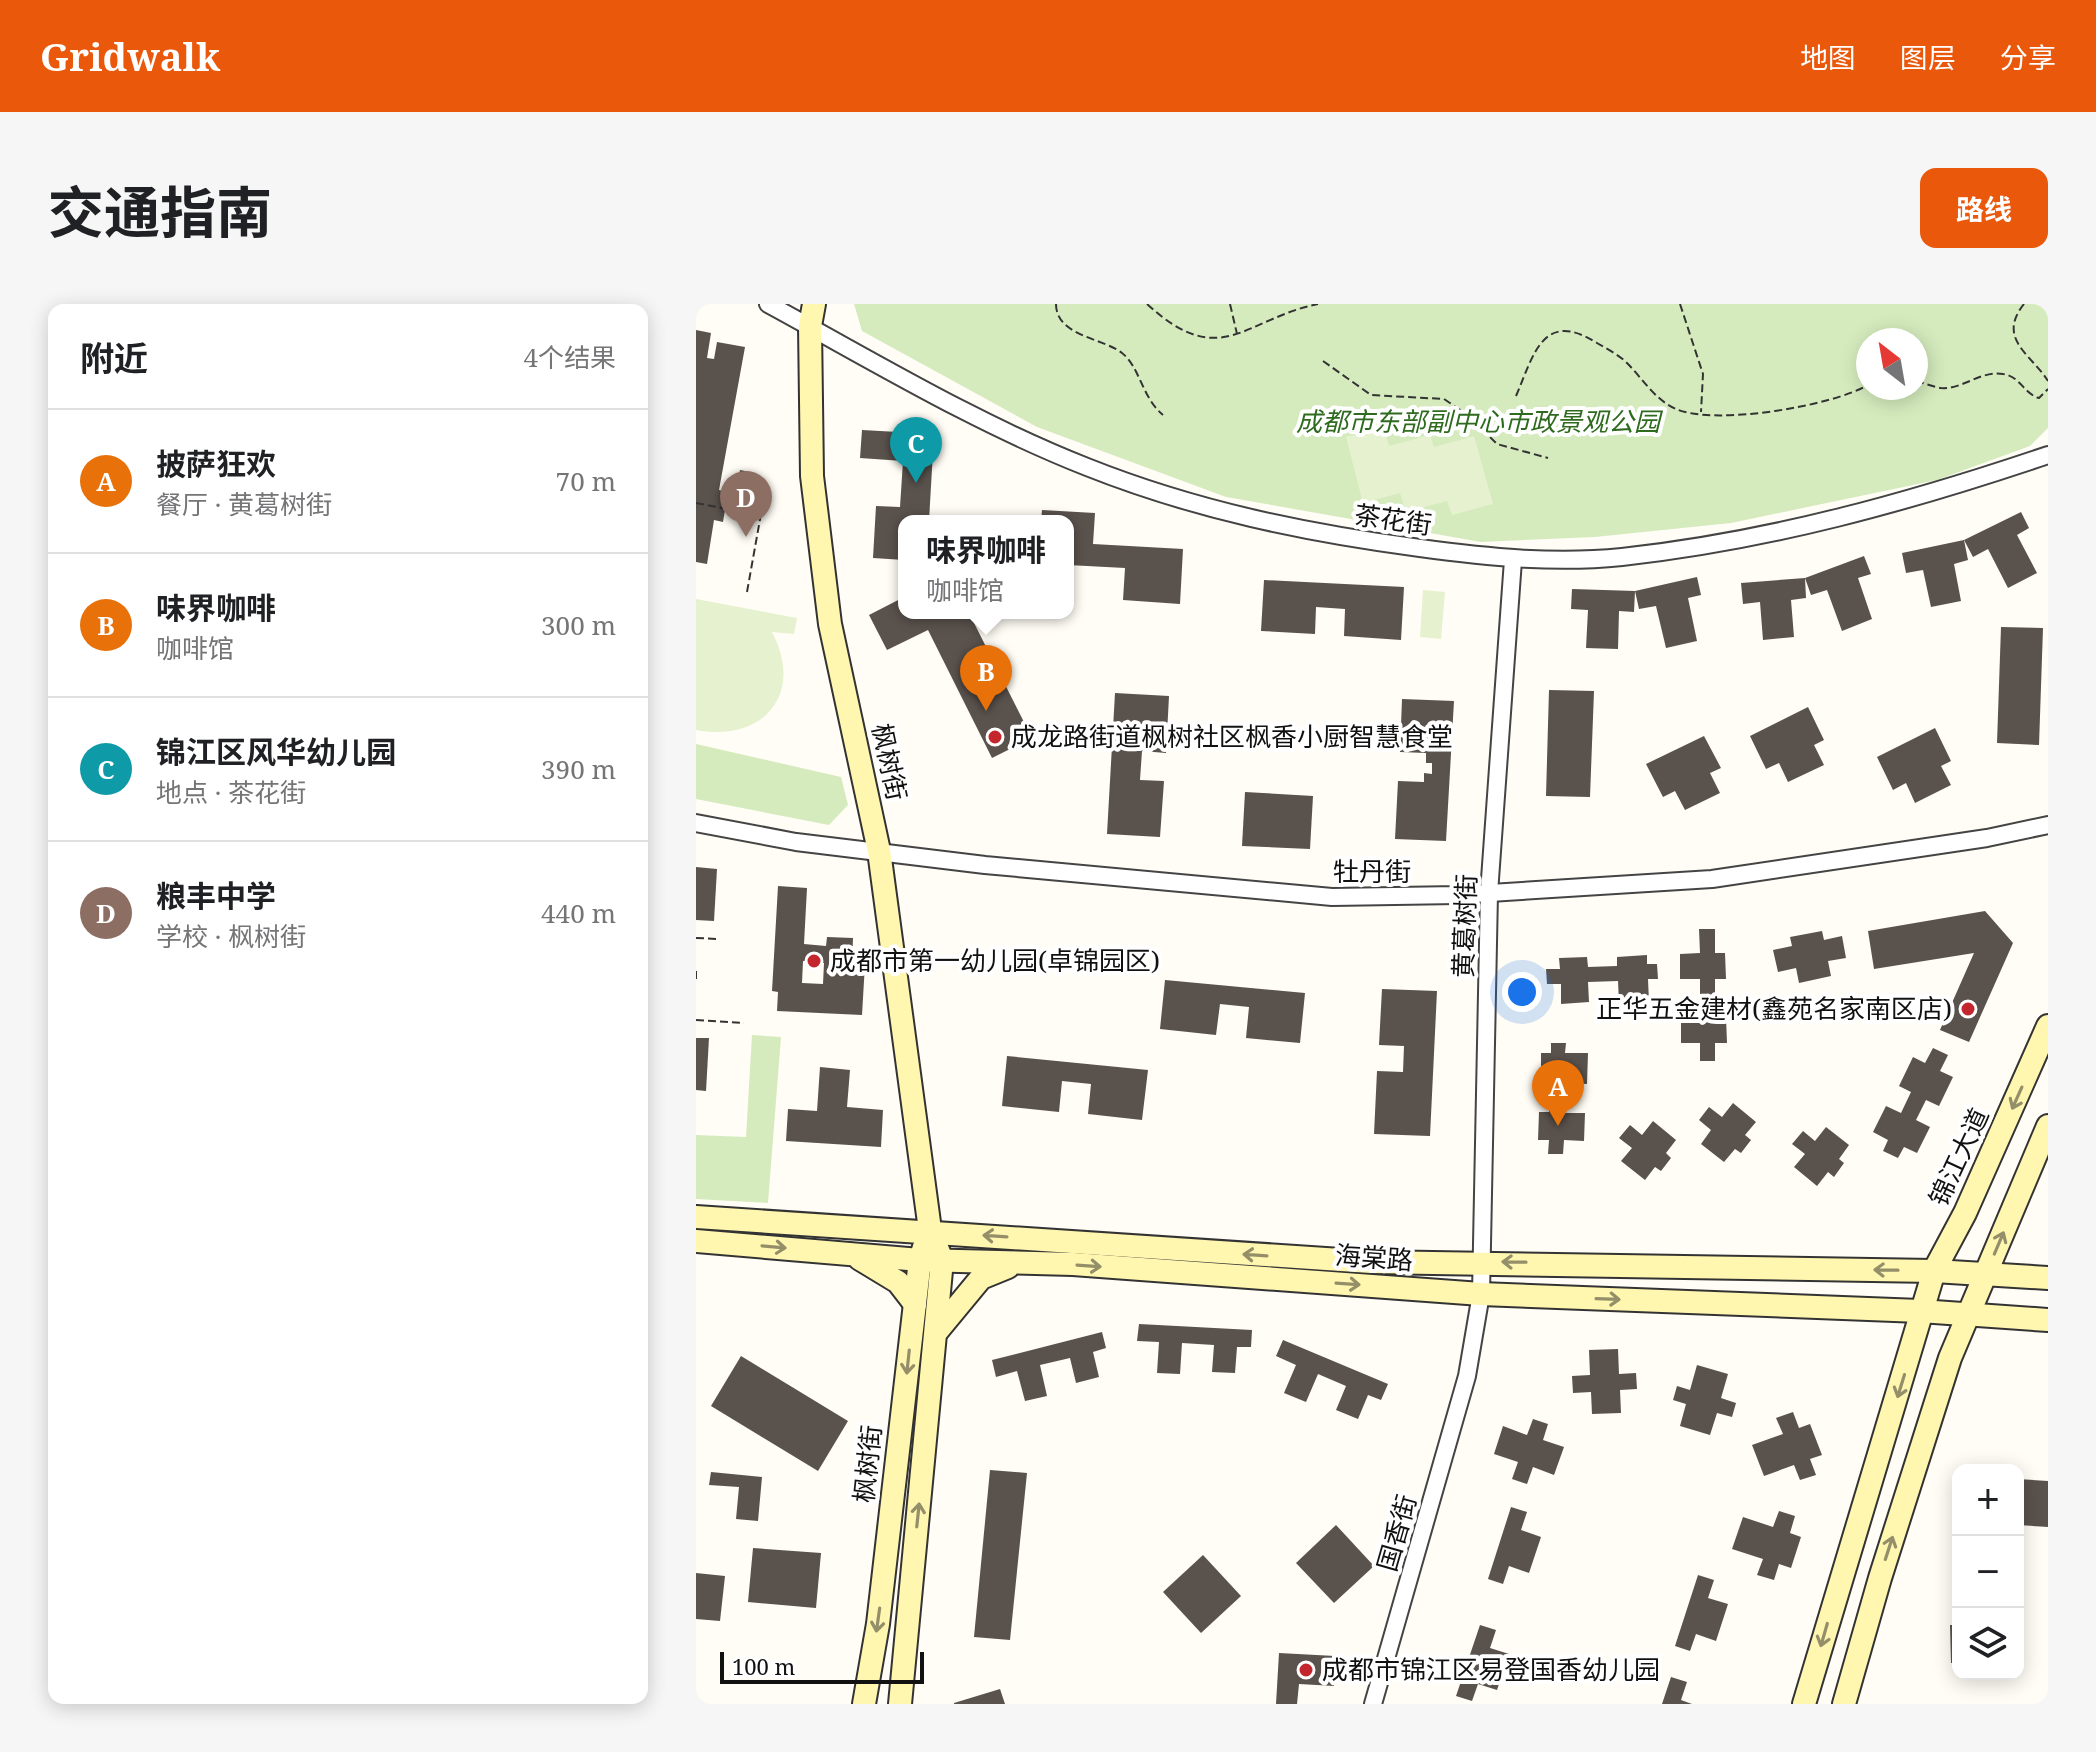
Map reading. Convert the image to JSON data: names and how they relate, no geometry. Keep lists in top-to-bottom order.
{
  "streets": {
    "main road": ["枫树街", "锦江大道", "海棠路"],
    "street": [
      "茶花街",
      "牡丹街",
      "黄葛树街",
      "国香街"
    ]
  },
  "crossings": [
    ["茶花街", "枫树街"],
    ["茶花街", "黄葛树街"],
    ["枫树街", "牡丹街"],
    ["枫树街", "海棠路"],
    ["牡丹街", "黄葛树街"],
    ["黄葛树街", "海棠路"],
    ["黄葛树街", "国香街"],
    ["锦江大道", "海棠路"],
    ["海棠路", "国香街"]
  ],
  "parks": ["成都市东部副中心市政景观公园"],
  "places": [
    "成龙路街道枫树社区枫香小厨智慧食堂",
    "成都市第一幼儿园(卓锦园区)",
    "正华五金建材(鑫苑名家南区店)",
    "成都市锦江区易登国香幼儿园"
  ],
  "scale_bar": "100 m",
  "north": "top left",
  "page": {
    "header": "Gridwalk",
    "nav": ["地图", "图层", "分享"],
    "title": "交通指南",
    "buttons": "路线",
    "heading": ["附近", "4个结果"],
    "list": [
      {
        "mark": "A",
        "name": "披萨狂欢",
        "note": "餐厅 · 黄葛树街",
        "value": "70 m"
      },
      {
        "mark": "B",
        "name": "味界咖啡",
        "note": "咖啡馆",
        "value": "300 m"
      },
      {
        "mark": "C",
        "name": "锦江区风华幼儿园",
        "note": "地点 · 茶花街",
        "value": "390 m"
      },
      {
        "mark": "D",
        "name": "粮丰中学",
        "note": "学校 · 枫树街",
        "value": "440 m"
      }
    ],
    "pins": [
      "C",
      "D",
      "B",
      "A"
    ],
    "popup": ["味界咖啡", "咖啡馆"],
    "map_buttons": ["+", "−"],
    "scale": "100 m"
  }
}
